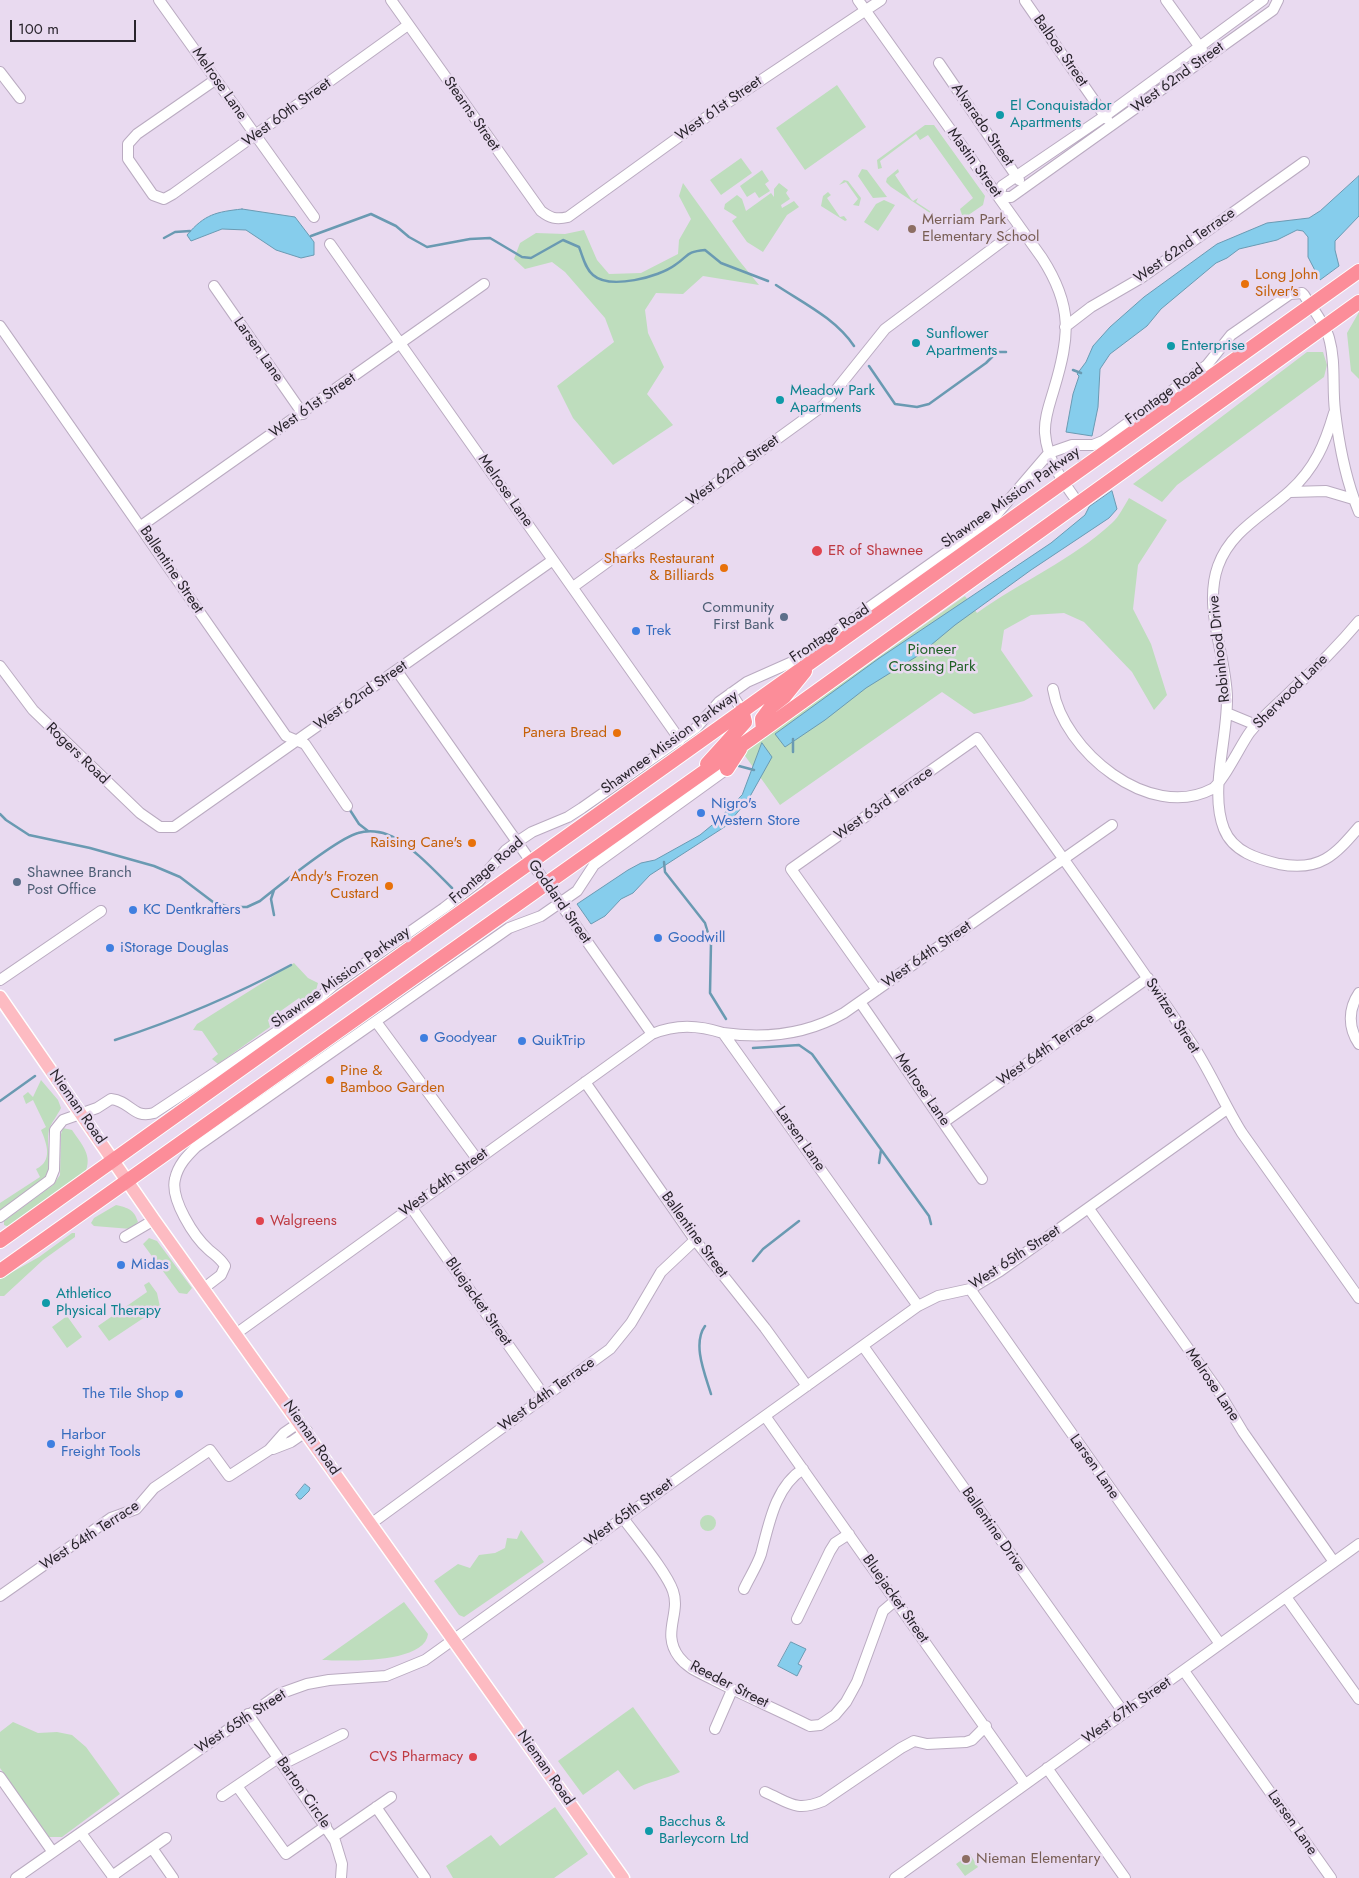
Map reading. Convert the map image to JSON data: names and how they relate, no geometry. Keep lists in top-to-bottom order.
{
  "streets": {
    "highway": ["Shawnee Mission Parkway"],
    "main road": ["Nieman Road"],
    "street": [
      "Balboa Street",
      "West 62nd Street",
      "Melrose Lane",
      "West 61st Street",
      "West 60th Street",
      "Stearns Street",
      "Alvarado Street",
      "Mastin Street",
      "West 62nd Terrace",
      "Larsen Lane",
      "Frontage Road",
      "Ballentine Street",
      "Robinhood Drive",
      "Sherwood Lane",
      "Rogers Road",
      "West 63rd Terrace",
      "Goddard Street",
      "West 64th Street",
      "Switzer Street",
      "West 64th Terrace",
      "West 65th Street",
      "Bluejacket Street",
      "Ballentine Drive",
      "Reeder Street",
      "West 67th Street",
      "Barton Circle"
    ]
  },
  "crossings": [
    ["Balboa Street", "West 62nd Street"],
    ["West 62nd Street", "Melrose Lane"],
    ["West 62nd Street", "Alvarado Street"],
    ["West 62nd Street", "Mastin Street"],
    ["West 62nd Street", "Ballentine Street"],
    ["West 62nd Street", "Rogers Road"],
    ["West 62nd Street", "Goddard Street"],
    ["Melrose Lane", "West 61st Street"],
    ["Melrose Lane", "West 60th Street"],
    ["Melrose Lane", "Frontage Road"],
    ["Melrose Lane", "West 64th Street"],
    ["Melrose Lane", "West 64th Terrace"],
    ["Melrose Lane", "West 65th Street"],
    ["Melrose Lane", "West 67th Street"],
    ["West 61st Street", "Stearns Street"],
    ["West 61st Street", "Mastin Street"],
    ["West 61st Street", "Larsen Lane"],
    ["West 61st Street", "Ballentine Street"],
    ["West 60th Street", "Stearns Street"],
    ["Mastin Street", "West 62nd Terrace"],
    ["Mastin Street", "Frontage Road"],
    ["Mastin Street", "Shawnee Mission Parkway"],
    ["Larsen Lane", "West 64th Street"],
    ["Larsen Lane", "West 65th Street"],
    ["Larsen Lane", "West 67th Street"],
    ["Frontage Road", "Shawnee Mission Parkway"],
    ["Frontage Road", "Robinhood Drive"],
    ["Frontage Road", "Goddard Street"],
    ["Frontage Road", "Nieman Road"],
    ["Shawnee Mission Parkway", "Robinhood Drive"],
    ["Shawnee Mission Parkway", "Goddard Street"],
    ["Shawnee Mission Parkway", "Nieman Road"],
    ["Ballentine Street", "West 64th Street"],
    ["Ballentine Street", "West 64th Terrace"],
    ["Ballentine Street", "West 65th Street"],
    ["Robinhood Drive", "Sherwood Lane"],
    ["West 63rd Terrace", "West 64th Street"],
    ["West 63rd Terrace", "Switzer Street"],
    ["Goddard Street", "West 64th Street"],
    ["West 64th Street", "Switzer Street"],
    ["West 64th Street", "Nieman Road"],
    ["West 64th Street", "Bluejacket Street"],
    ["Switzer Street", "West 64th Terrace"],
    ["Switzer Street", "West 65th Street"],
    ["West 64th Terrace", "Nieman Road"],
    ["West 64th Terrace", "Bluejacket Street"],
    ["Nieman Road", "West 65th Street"],
    ["West 65th Street", "Bluejacket Street"],
    ["West 65th Street", "Ballentine Drive"],
    ["West 65th Street", "Reeder Street"],
    ["West 65th Street", "Barton Circle"],
    ["Bluejacket Street", "Reeder Street"],
    ["Bluejacket Street", "West 67th Street"],
    ["Ballentine Drive", "West 67th Street"]
  ],
  "parks": ["Pioneer Crossing Park"],
  "places": [
    "El Conquistador Apartments",
    "Merriam Park Elementary School",
    "Long John Silver's",
    "Sunflower Apartments",
    "Enterprise",
    "Meadow Park Apartments",
    "ER of Shawnee",
    "Sharks Restaurant & Billiards",
    "Community First Bank",
    "Trek",
    "Panera Bread",
    "Nigro's Western Store",
    "Raising Cane's",
    "Shawnee Branch Post Office",
    "Andy's Frozen Custard",
    "KC Dentkrafters",
    "Goodwill",
    "iStorage Douglas",
    "Goodyear",
    "QuikTrip",
    "Pine & Bamboo Garden",
    "Walgreens",
    "Midas",
    "Athletico Physical Therapy",
    "The Tile Shop",
    "Harbor Freight Tools",
    "CVS Pharmacy",
    "Bacchus & Barleycorn Ltd",
    "Nieman Elementary"
  ],
  "scale_bar": "100 m"
}
